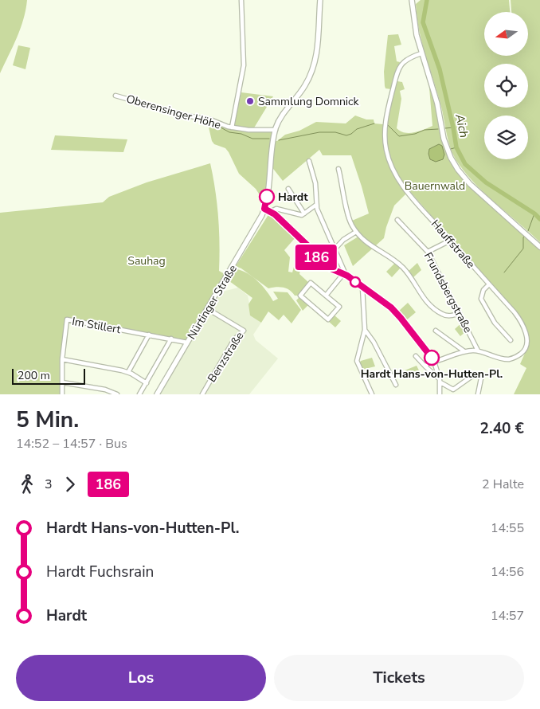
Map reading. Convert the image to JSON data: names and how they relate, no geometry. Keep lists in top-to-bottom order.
{
  "streets": {
    "main road": ["Nürtinger Straße"],
    "street": [
      "Oberensinger Höhe",
      "Hauffstraße",
      "Frundsbergstraße",
      "Im Stillert",
      "Benzstraße"
    ]
  },
  "crossings": [
    ["Oberensinger Höhe", "Nürtinger Straße"],
    ["Hauffstraße", "Frundsbergstraße"],
    ["Nürtinger Straße", "Im Stillert"]
  ],
  "water": ["Aich"],
  "parks": ["Bauernwald", "Sauhag"],
  "places": ["Sammlung Domnick", "Hardt", "Hardt Hans-von-Hutten-Pl."],
  "lines": ["bus line 186"],
  "scale_bar": "200 m",
  "north": "left",
  "page": {
    "on_map": "186",
    "scale": "200 m",
    "heading": ["5 Min.", "14:52 – 14:57 · Bus", "2.40 €"],
    "legs": ["3", "186", "2 Halte"],
    "list": [
      {
        "name": "Hardt Hans-von-Hutten-Pl.",
        "value": "14:55"
      },
      {
        "name": "Hardt Fuchsrain",
        "value": "14:56"
      },
      {
        "name": "Hardt",
        "value": "14:57"
      }
    ],
    "buttons": ["Los", "Tickets"]
  }
}
